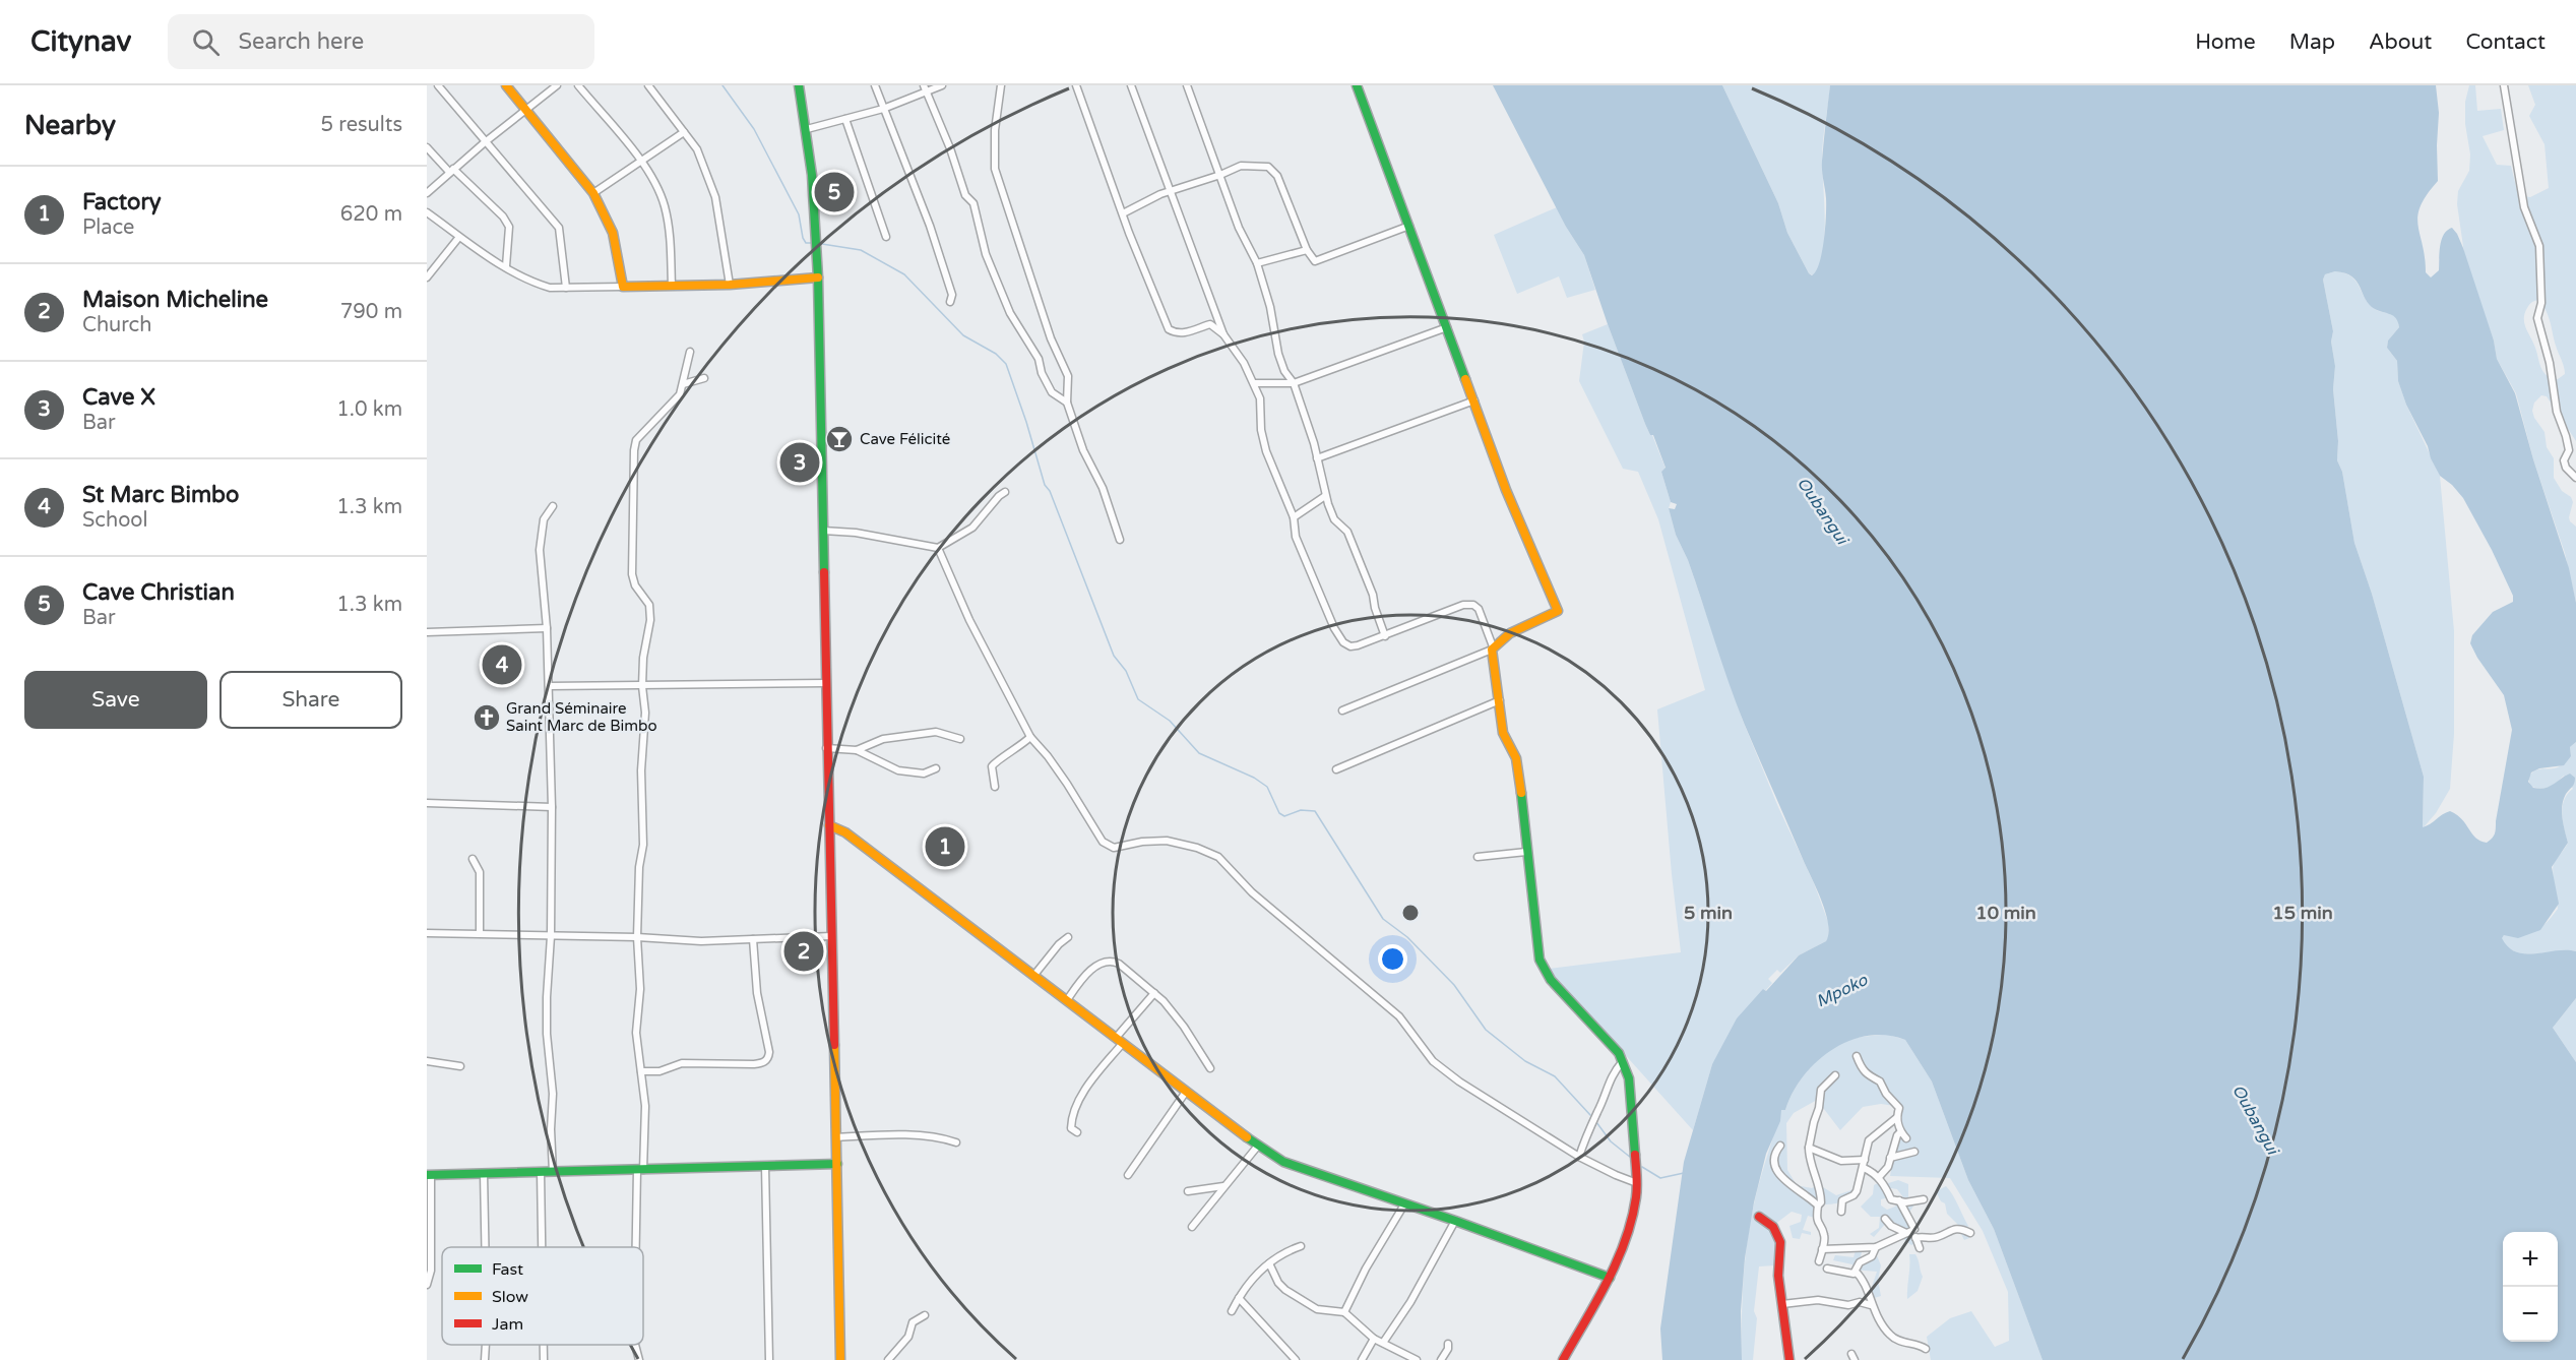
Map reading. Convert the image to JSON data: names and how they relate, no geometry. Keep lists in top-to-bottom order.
{
  "water": ["Oubangui", "Mpoko"],
  "places": {
    "bar": ["Cave Félicité"],
    "church": ["Grand Séminaire Saint Marc de Bimbo"]
  },
  "legend": ["Fast", "Slow", "Jam"],
  "page": {
    "header": "Citynav",
    "search": "Search here",
    "nav": [
      "Home",
      "Map",
      "About",
      "Contact"
    ],
    "heading": ["Nearby", "5 results"],
    "list": [
      {
        "mark": "1",
        "name": "Factory",
        "note": "Place",
        "value": "620 m"
      },
      {
        "mark": "2",
        "name": "Maison Micheline",
        "note": "Church",
        "value": "790 m"
      },
      {
        "mark": "3",
        "name": "Cave X",
        "note": "Bar",
        "value": "1.0 km"
      },
      {
        "mark": "4",
        "name": "St Marc Bimbo",
        "note": "School",
        "value": "1.3 km"
      },
      {
        "mark": "5",
        "name": "Cave Christian",
        "note": "Bar",
        "value": "1.3 km"
      }
    ],
    "pins": [
      "5",
      "3",
      "4",
      "1",
      "2"
    ],
    "buttons": ["Save", "Share"],
    "map_buttons": ["+", "−"]
  },
  "rings": ["5 min", "10 min", "15 min"]
}
